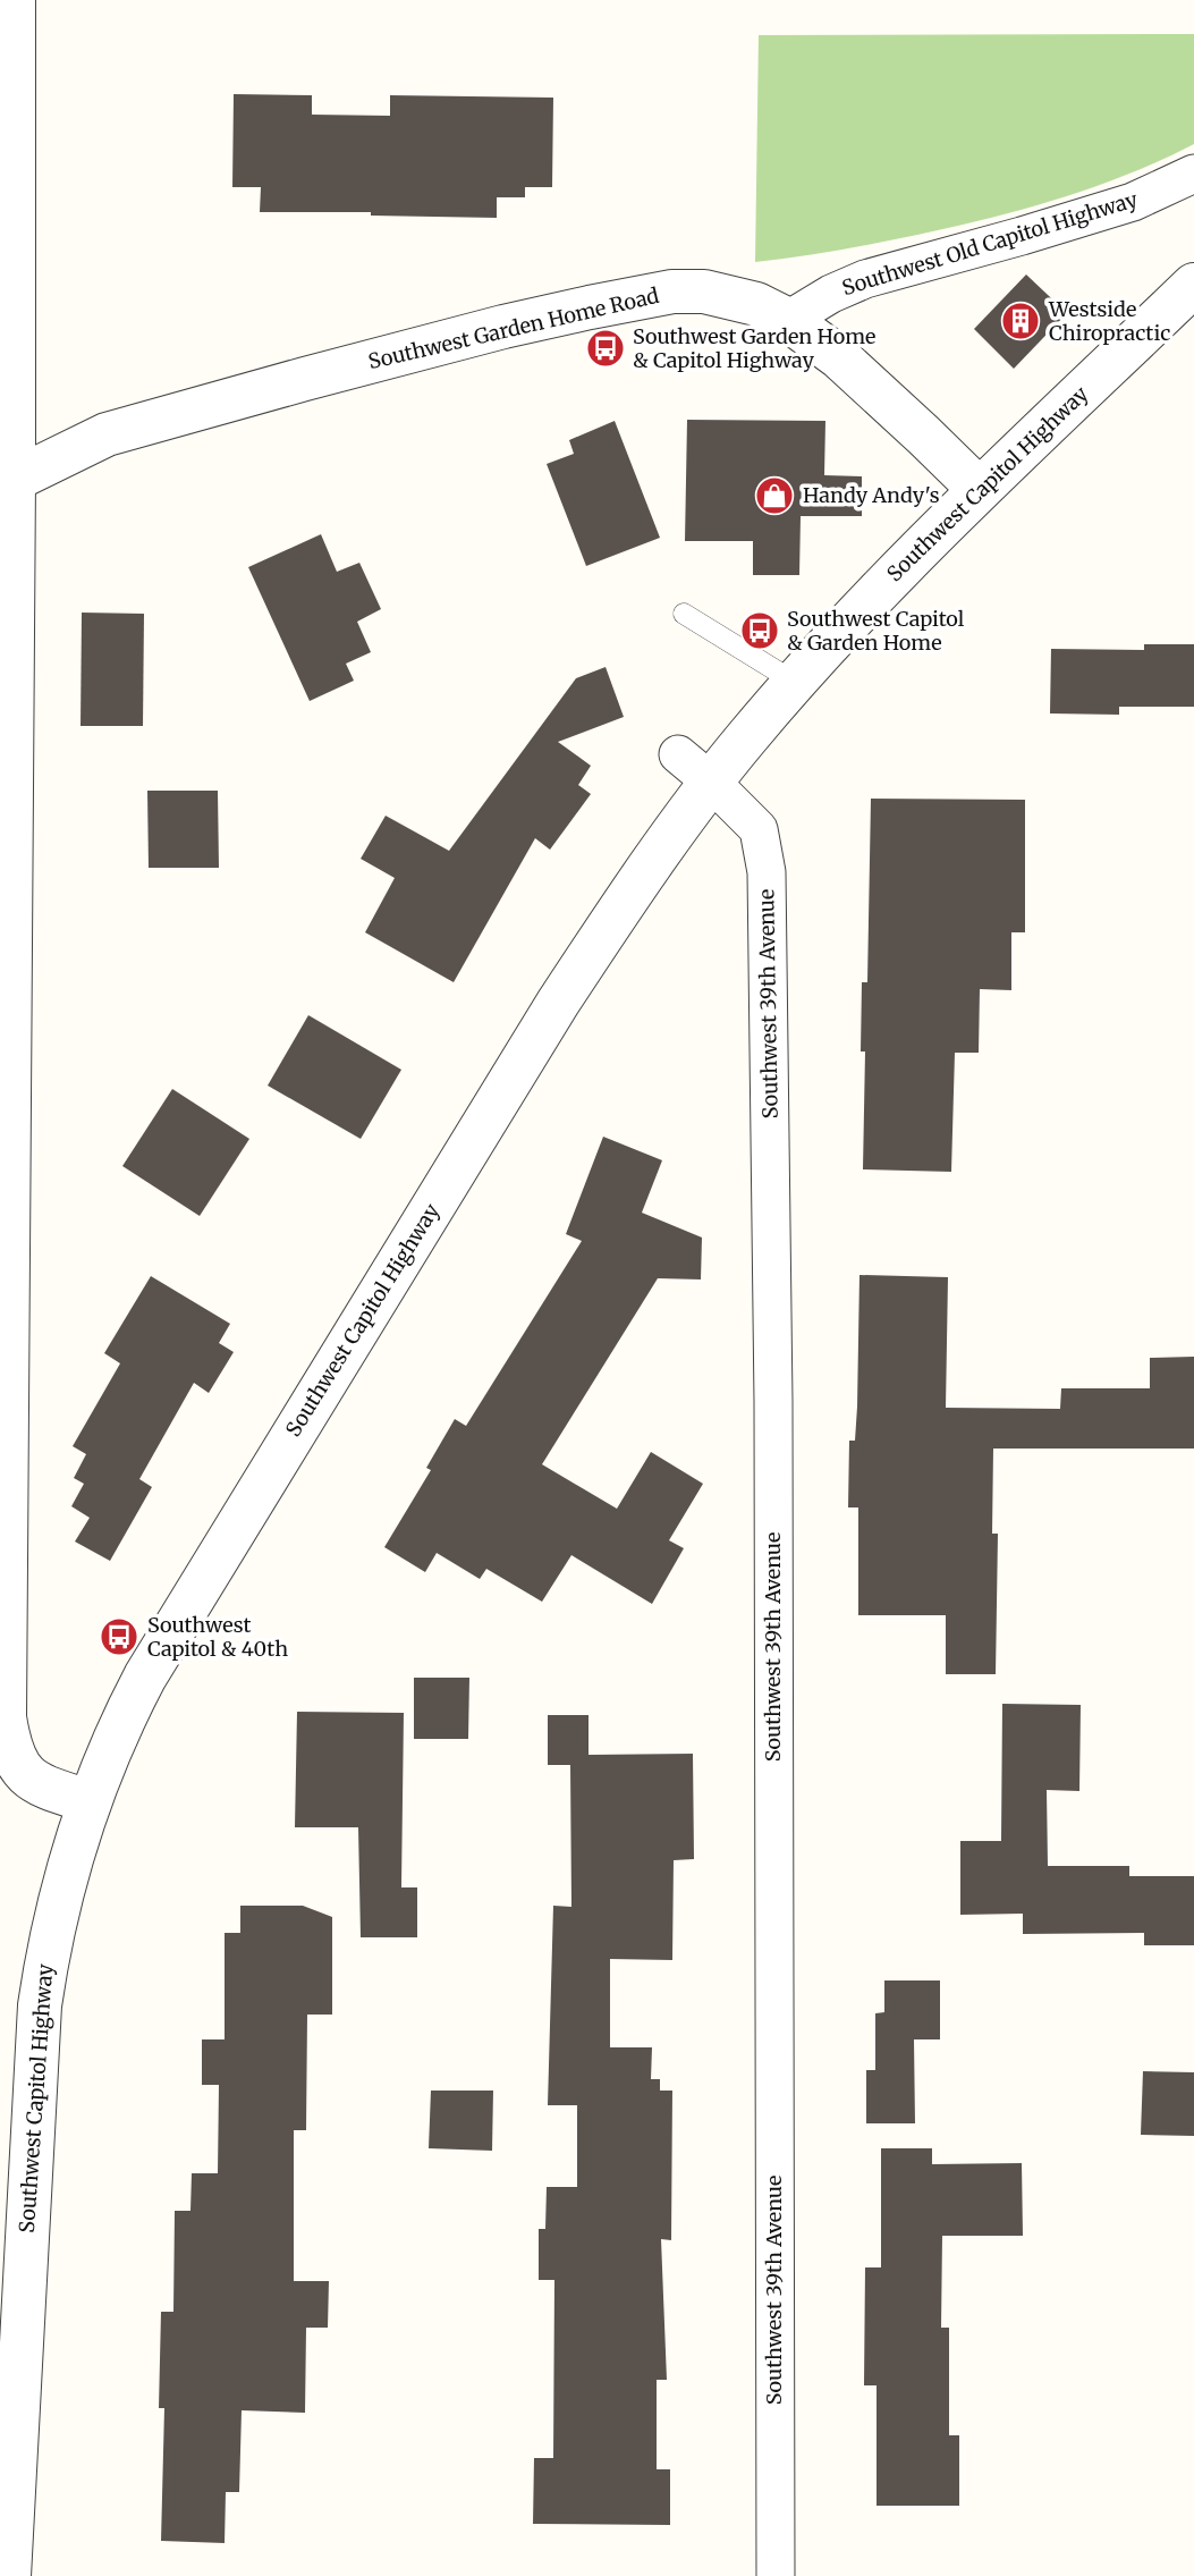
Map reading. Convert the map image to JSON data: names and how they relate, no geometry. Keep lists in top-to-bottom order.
{
  "streets": {
    "street": [
      "Southwest Old Capitol Highway",
      "Southwest Garden Home Road",
      "Southwest Capitol Highway",
      "Southwest 39th Avenue"
    ]
  },
  "crossings": [
    ["Southwest Old Capitol Highway", "Southwest Garden Home Road"],
    ["Southwest Garden Home Road", "Southwest Capitol Highway"],
    ["Southwest Capitol Highway", "Southwest 39th Avenue"]
  ],
  "places": {
    "building": ["Westside Chiropractic"],
    "bus stop": ["Southwest Garden Home & Capitol Highway", "Southwest Capitol & Garden Home", "Southwest Capitol & 40th"],
    "shop": ["Handy Andy's"]
  }
}
